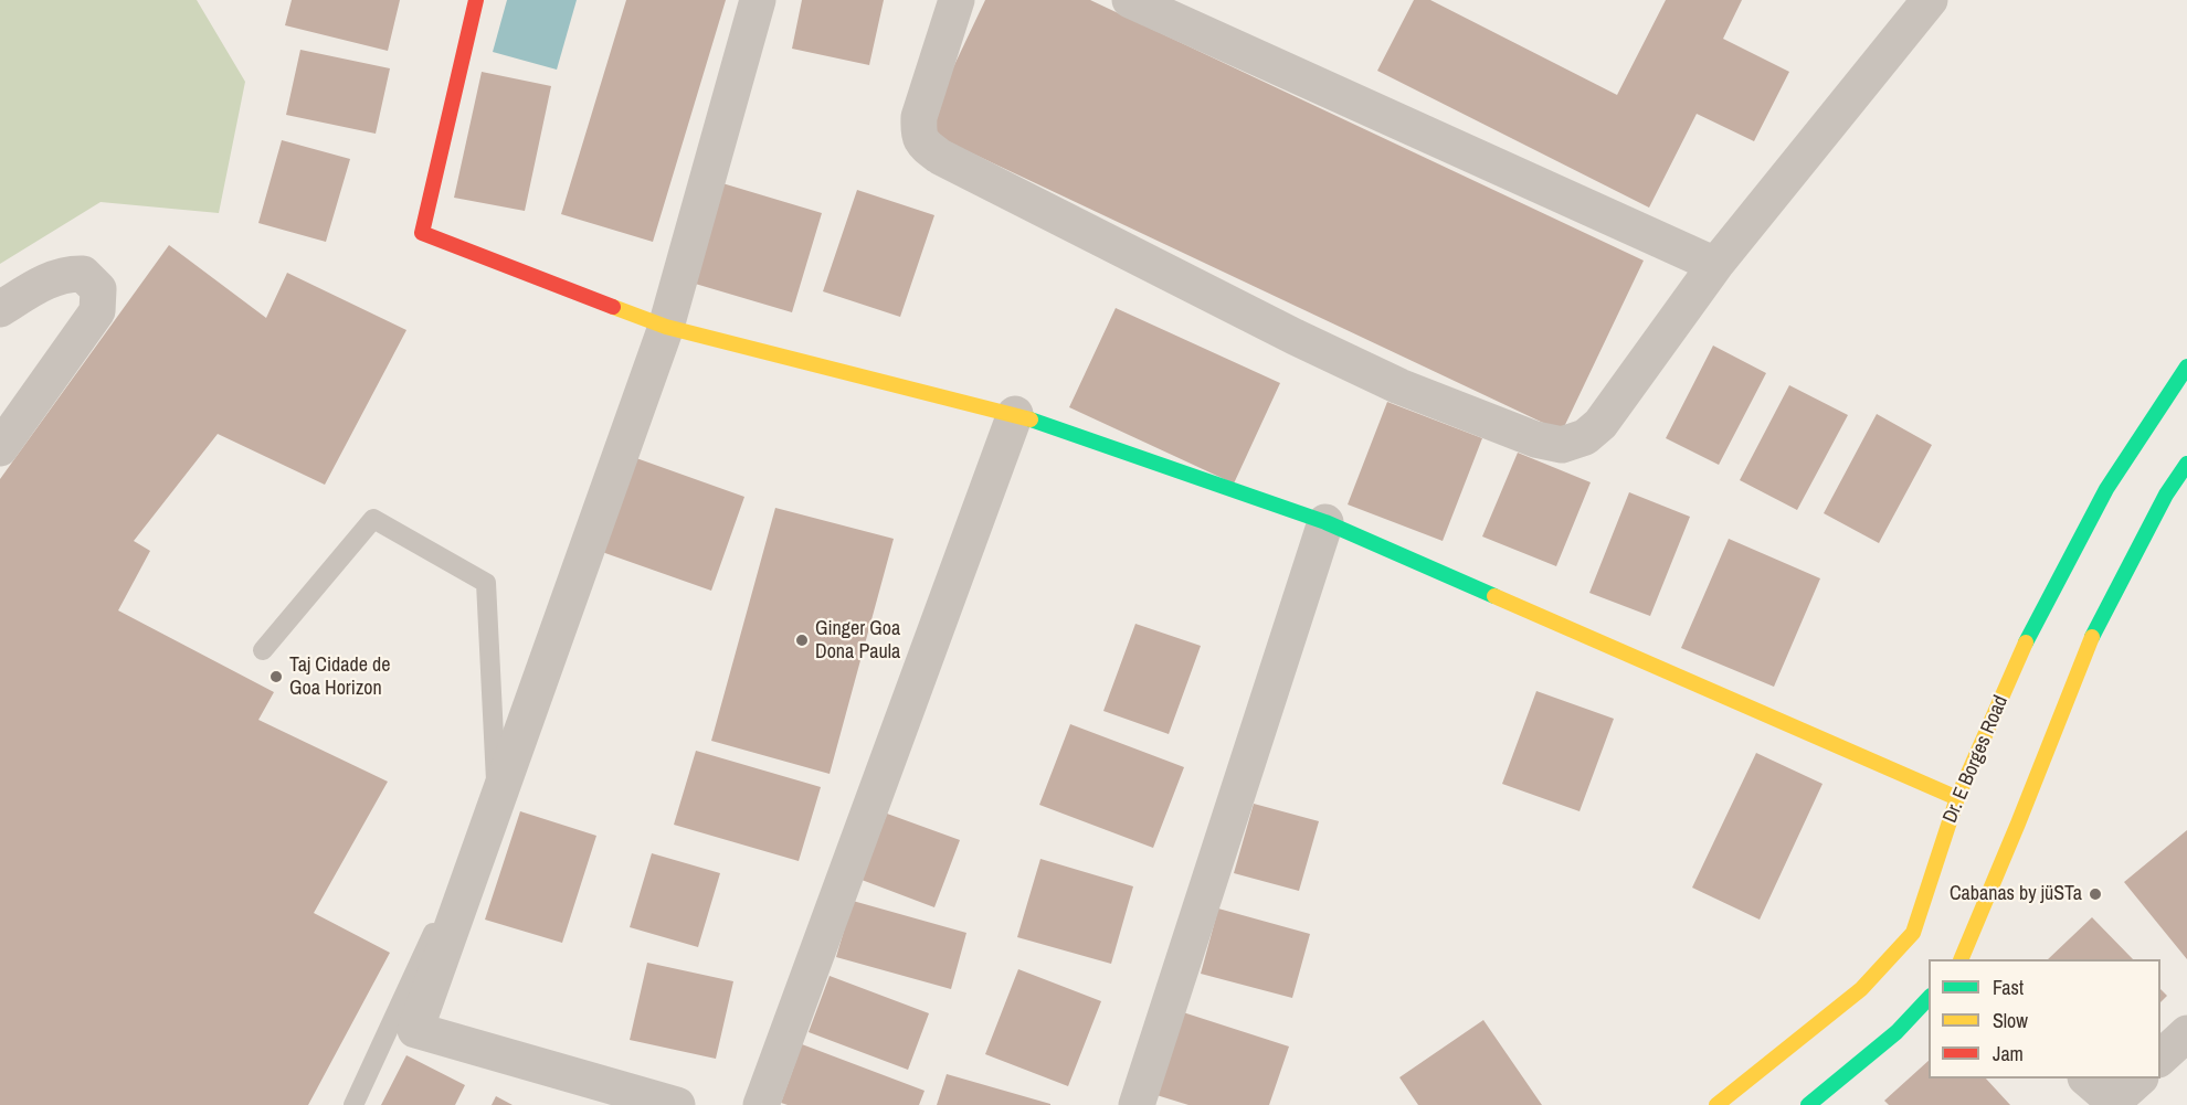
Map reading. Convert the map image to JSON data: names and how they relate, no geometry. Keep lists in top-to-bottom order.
{
  "streets": {
    "street": ["Dr. E Borges Road"]
  },
  "places": ["Ginger Goa Dona Paula", "Taj Cidade de Goa Horizon", "Cabanas by jüSTa"],
  "legend": ["Fast", "Slow", "Jam"]
}
